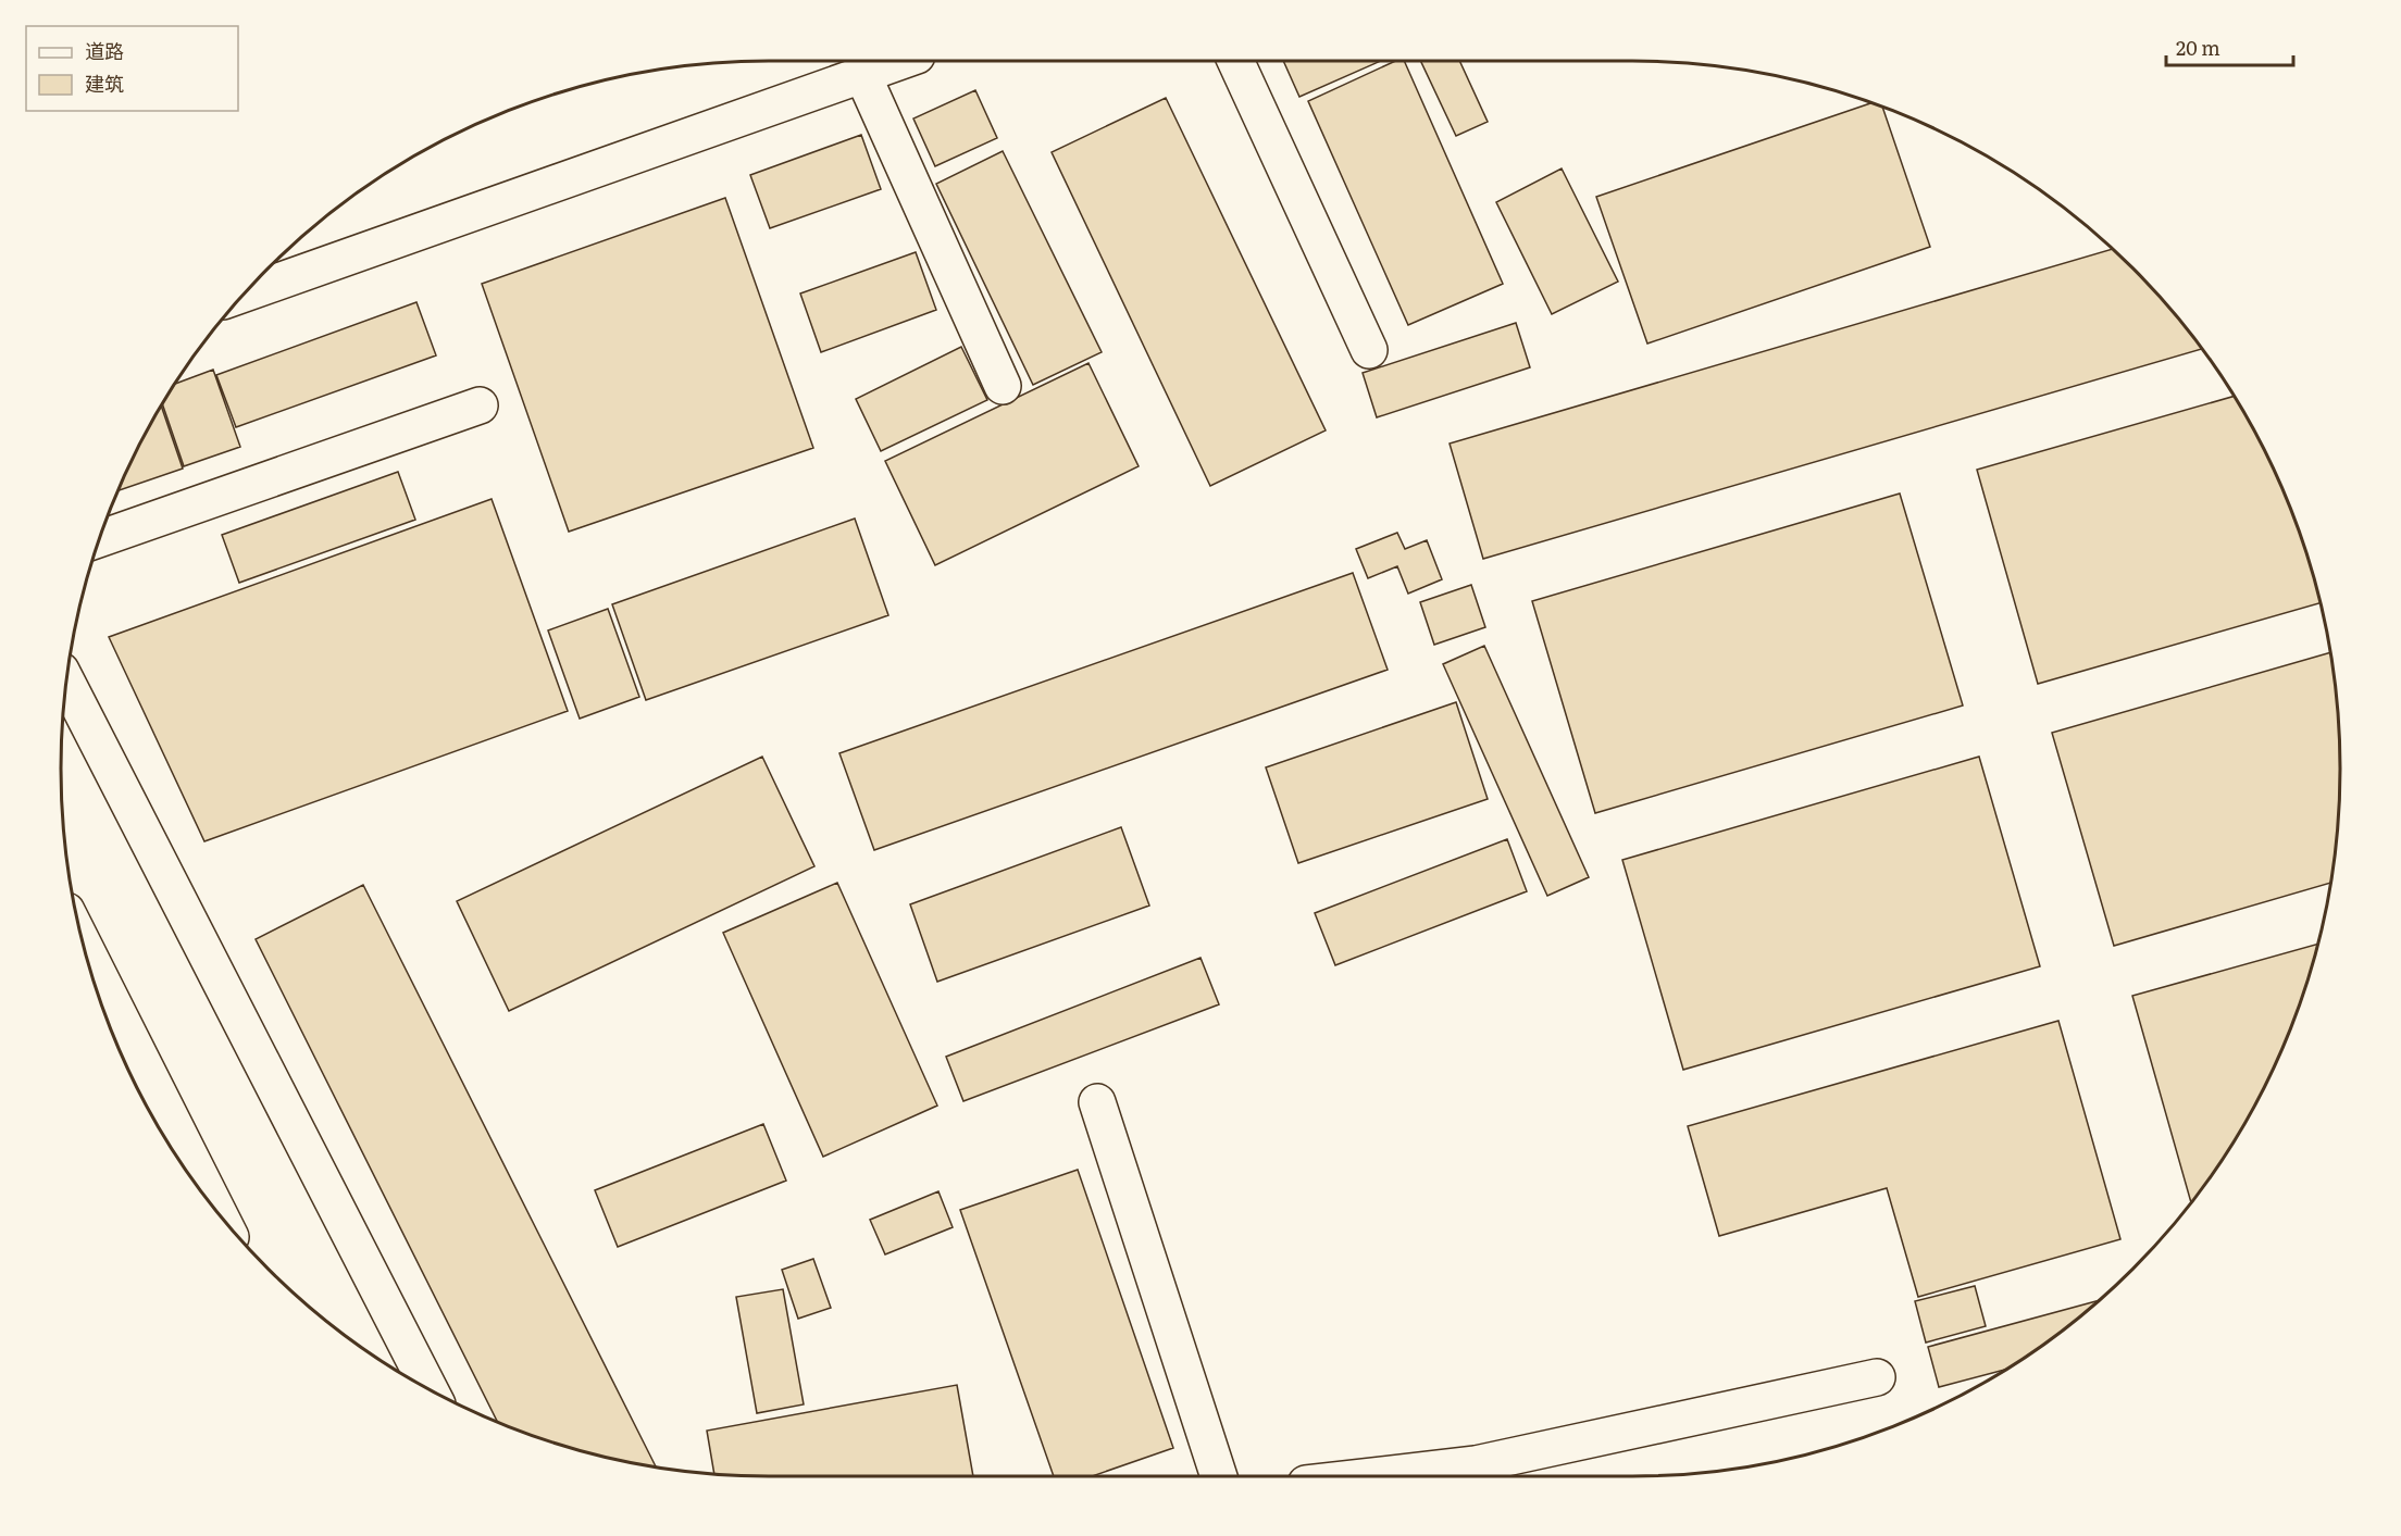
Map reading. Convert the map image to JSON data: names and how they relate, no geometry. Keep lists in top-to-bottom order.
{
  "legend": ["道路", "建筑"],
  "scale_bar": "20 m"
}
